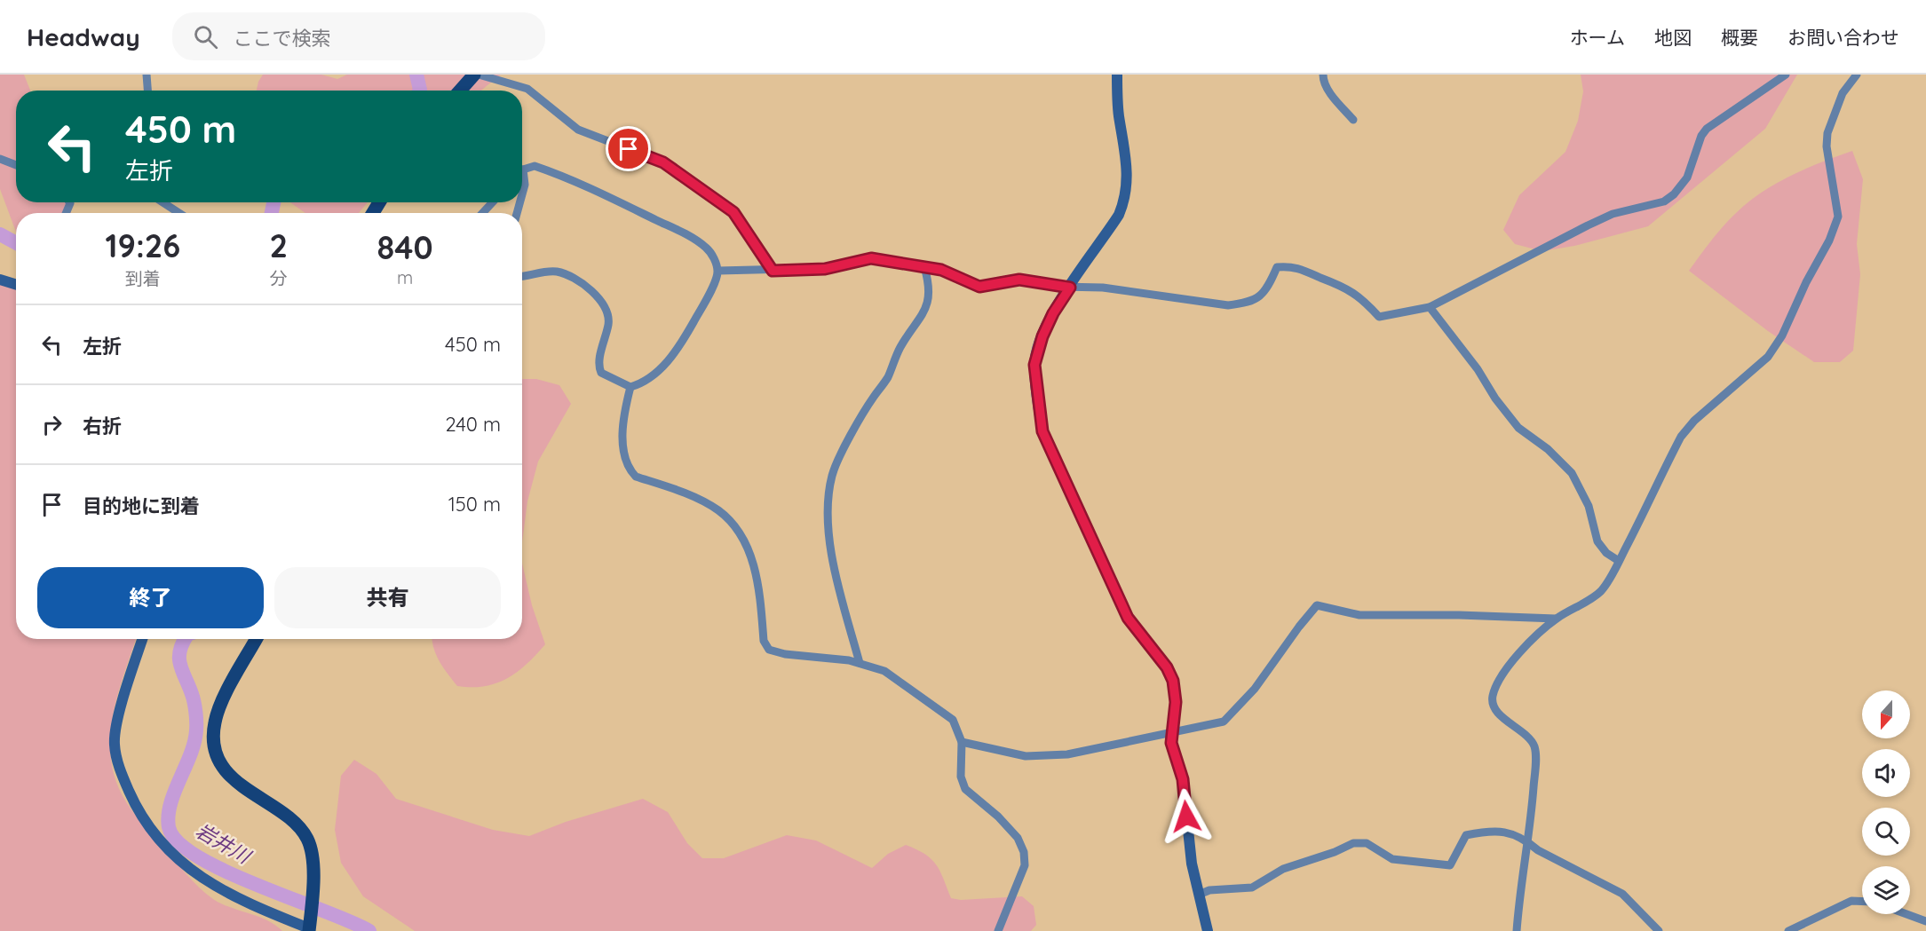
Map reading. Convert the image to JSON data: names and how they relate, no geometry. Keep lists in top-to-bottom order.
{
  "water": ["岩井川"],
  "north": "bottom",
  "page": {
    "header": "Headway",
    "search": "ここで検索",
    "nav": [
      "ホーム",
      "地図",
      "概要",
      "お問い合わせ"
    ],
    "turn": ["450 m", "左折"],
    "eta": [
      "19:26",
      "到着",
      "2",
      "分",
      "840",
      "m"
    ],
    "list": [
      {
        "name": "左折",
        "value": "450 m"
      },
      {
        "name": "右折",
        "value": "240 m"
      },
      {
        "name": "目的地に到着",
        "value": "150 m"
      }
    ],
    "buttons": ["終了", "共有"]
  }
}
